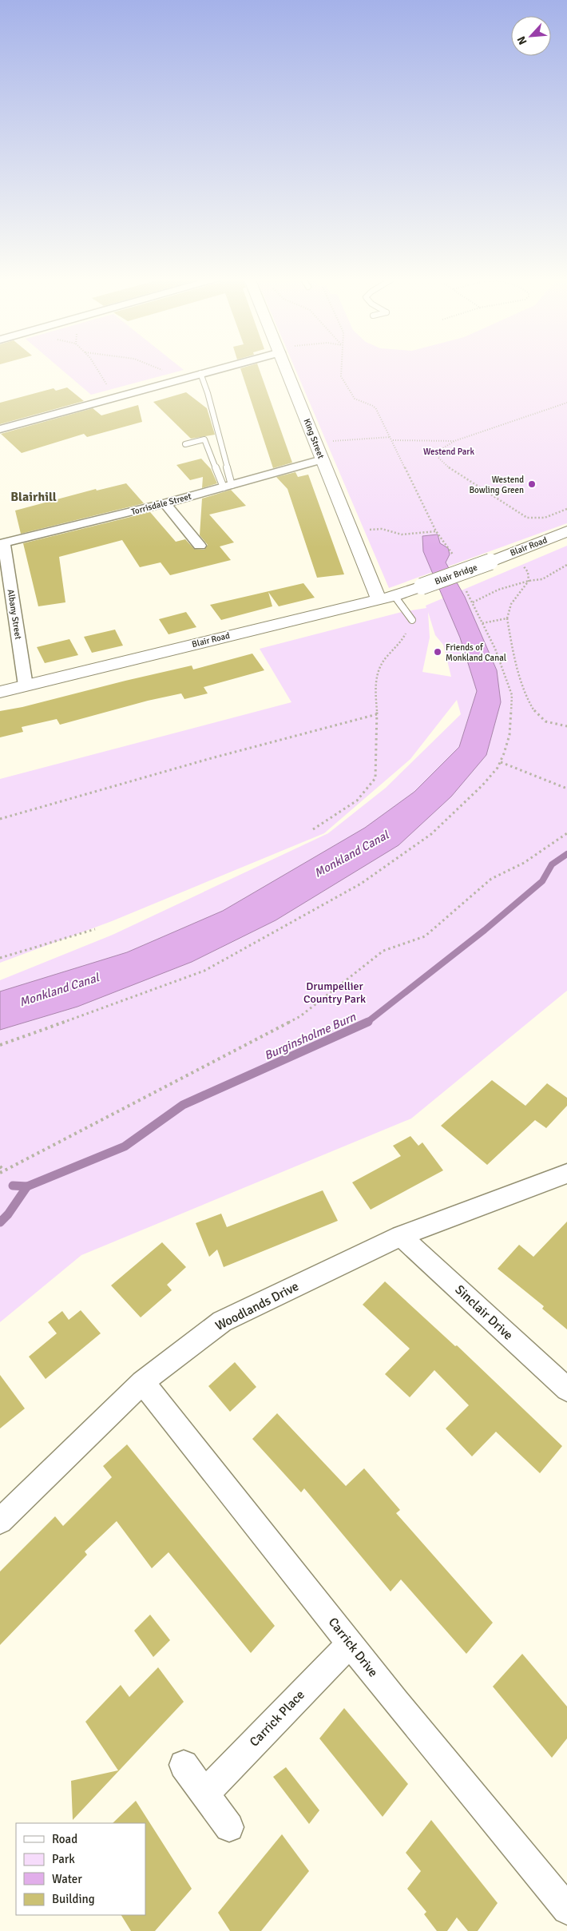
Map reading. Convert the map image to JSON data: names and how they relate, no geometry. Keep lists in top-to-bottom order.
{
  "streets": {
    "street": [
      "King Street",
      "Torrisdale Street",
      "Blair Road",
      "Blair Bridge",
      "Albany Street",
      "Woodlands Drive",
      "Sinclair Drive",
      "Carrick Drive",
      "Carrick Place"
    ]
  },
  "crossings": [
    ["King Street", "Torrisdale Street"],
    ["King Street", "Blair Road"],
    ["Torrisdale Street", "Albany Street"],
    ["Blair Road", "Blair Bridge"],
    ["Blair Road", "Albany Street"],
    ["Woodlands Drive", "Sinclair Drive"],
    ["Woodlands Drive", "Carrick Drive"],
    ["Carrick Drive", "Carrick Place"]
  ],
  "districts": ["Blairhill"],
  "water": ["Monkland Canal", "Burginsholme Burn"],
  "parks": ["Westend Park", "Drumpellier Country Park"],
  "places": ["Westend Bowling Green", "Friends of Monkland Canal"],
  "legend": [
    "Road",
    "Park",
    "Water",
    "Building"
  ],
  "north": "bottom left"
}
